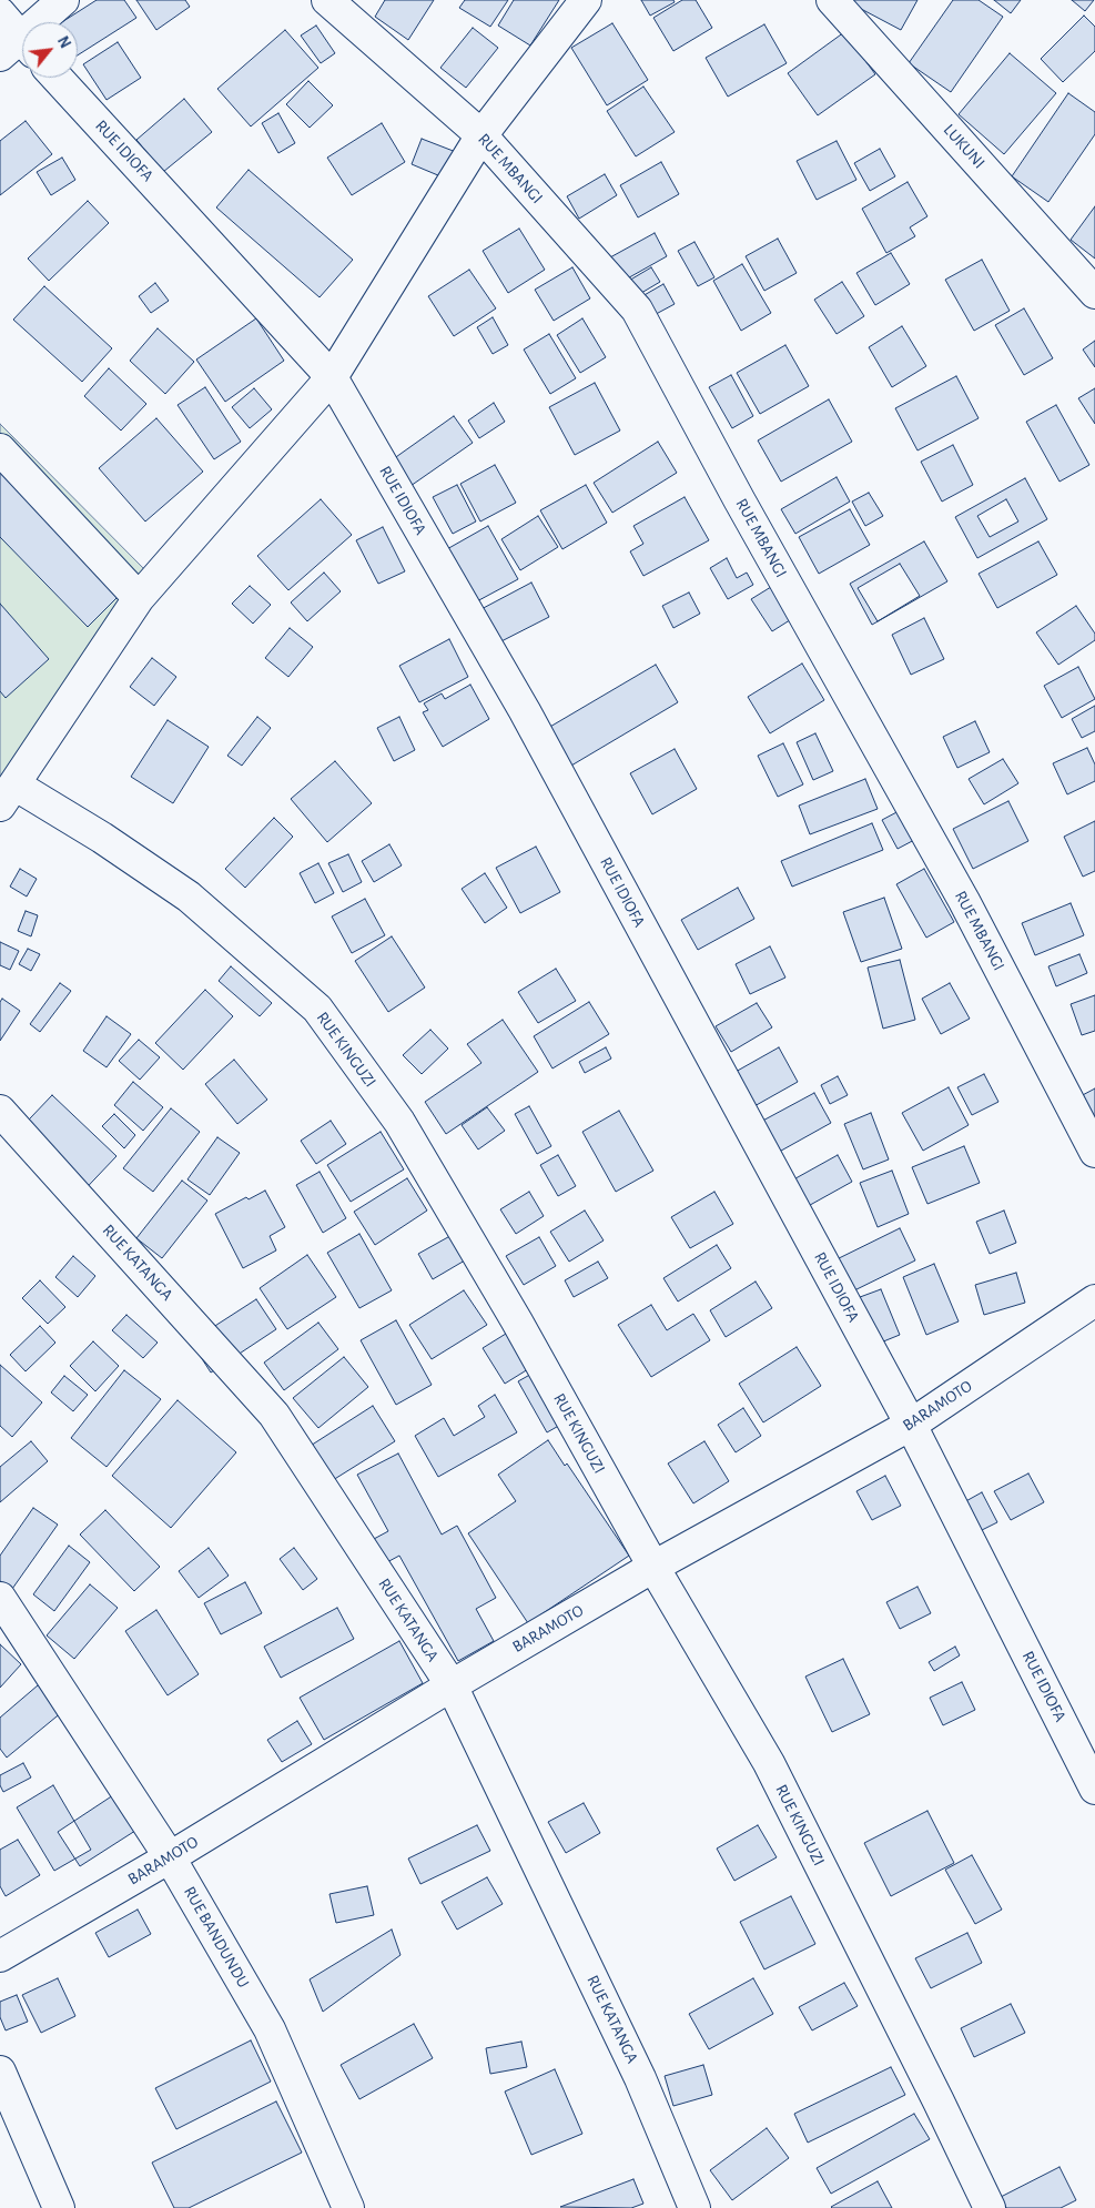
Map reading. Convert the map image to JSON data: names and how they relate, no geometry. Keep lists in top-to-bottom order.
{
  "streets": {
    "street": [
      "LUKUNI",
      "RUE IDIOFA",
      "RUE MBANGI",
      "RUE KINGUZI",
      "RUE KATANGA",
      "BARAMOTO",
      "RUE BANDUNDU"
    ]
  },
  "crossings": [
    ["RUE IDIOFA", "BARAMOTO"],
    ["RUE KINGUZI", "BARAMOTO"],
    ["RUE KATANGA", "BARAMOTO"],
    ["BARAMOTO", "RUE BANDUNDU"]
  ],
  "north": "top right"
}
